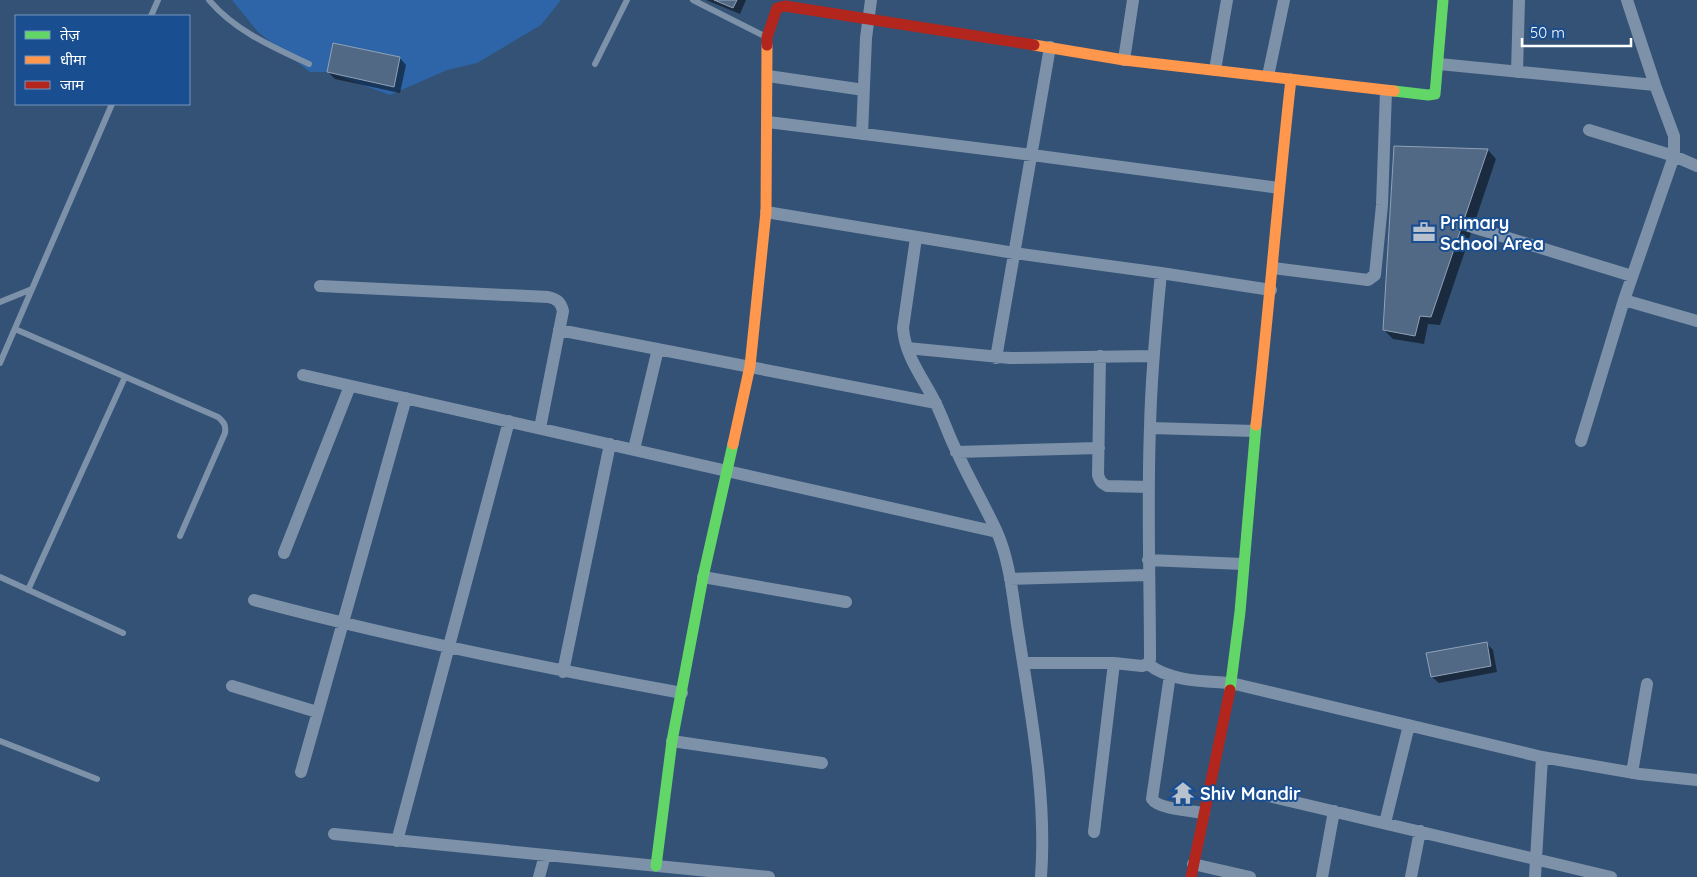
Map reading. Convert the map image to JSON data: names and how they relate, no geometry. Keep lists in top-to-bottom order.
{
  "places": {
    "office": ["Primary School Area"],
    "temple": ["Shiv Mandir"]
  },
  "legend": ["तेज़", "धीमा", "जाम"],
  "scale_bar": "50 m"
}
